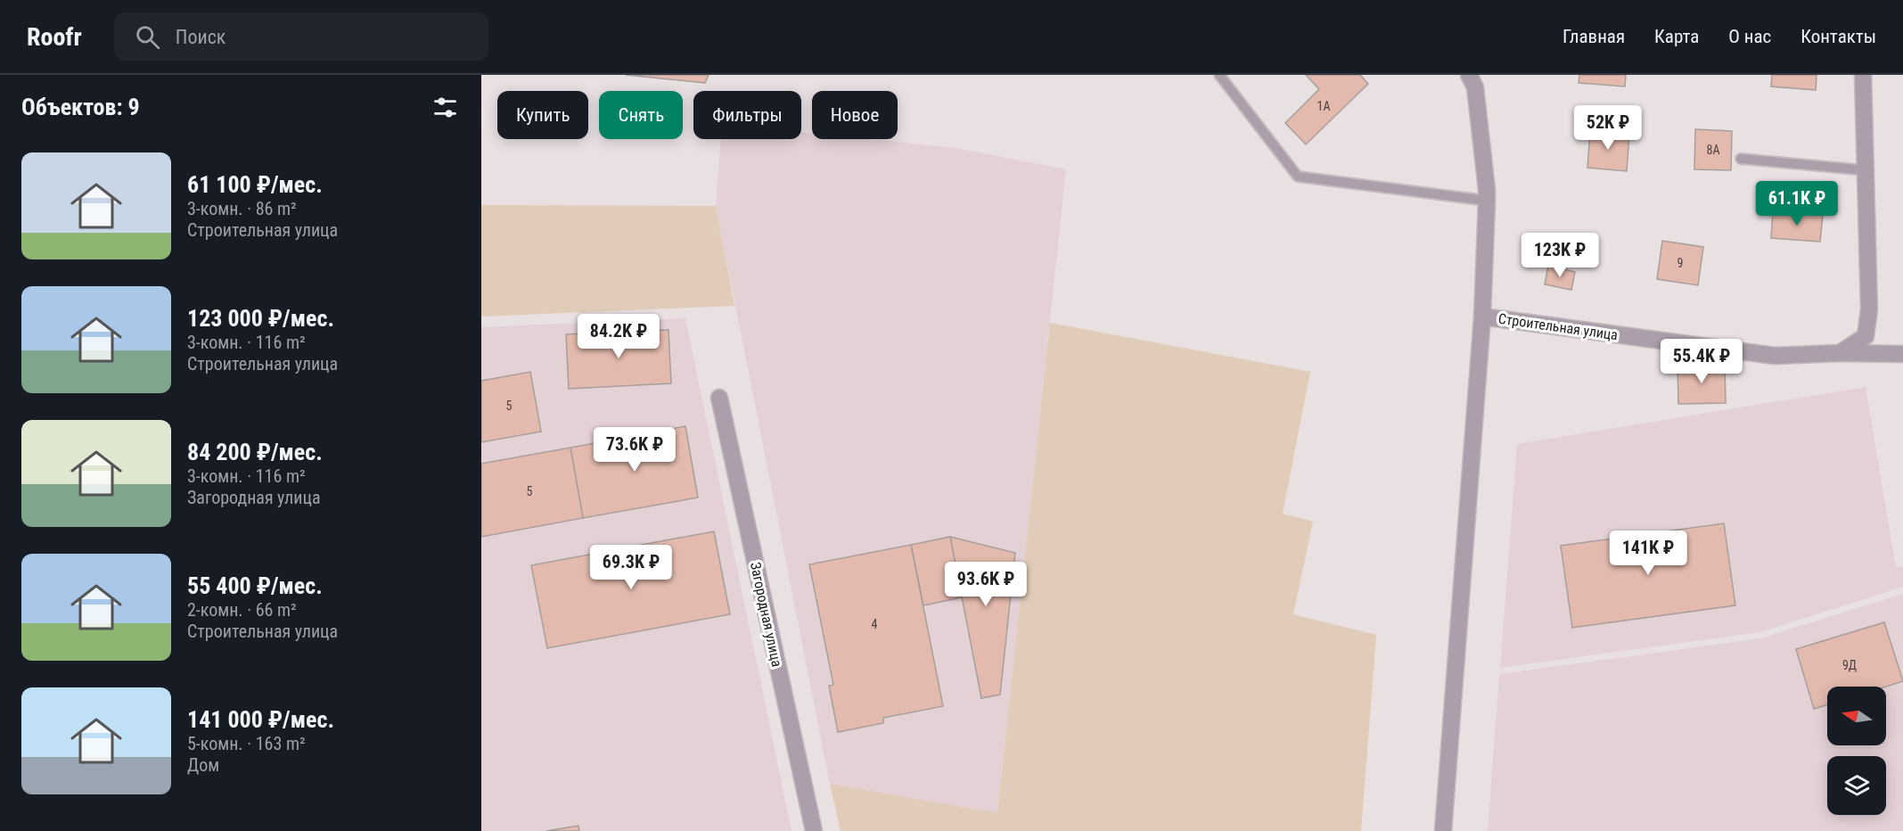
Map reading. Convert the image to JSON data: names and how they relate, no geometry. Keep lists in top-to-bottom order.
{
  "streets": {
    "street": ["Строительная улица", "Загородная улица"]
  },
  "house_numbers": [
    "1А",
    "8А",
    "9",
    "5",
    "5",
    "4",
    "9Д"
  ],
  "north": "left",
  "page": {
    "header": "Roofr",
    "search": "Поиск",
    "nav": [
      "Главная",
      "Карта",
      "О нас",
      "Контакты"
    ],
    "heading": "Объектов: 9",
    "chip": [
      "Купить",
      "Снять",
      "Фильтры",
      "Новое"
    ],
    "price": [
      "52K ₽",
      "61.1K ₽",
      "123K ₽",
      "84.2K ₽",
      "55.4K ₽",
      "73.6K ₽",
      "141K ₽",
      "69.3K ₽",
      "93.6K ₽"
    ],
    "list": [
      {
        "name": "61 100 ₽/мес.",
        "note": "3-комн. · 86 m² · Строительная улица"
      },
      {
        "name": "123 000 ₽/мес.",
        "note": "3-комн. · 116 m² · Строительная улица"
      },
      {
        "name": "84 200 ₽/мес.",
        "note": "3-комн. · 116 m² · Загородная улица"
      },
      {
        "name": "55 400 ₽/мес.",
        "note": "2-комн. · 66 m² · Строительная улица"
      },
      {
        "name": "141 000 ₽/мес.",
        "note": "5-комн. · 163 m² · Дом"
      }
    ]
  }
}
